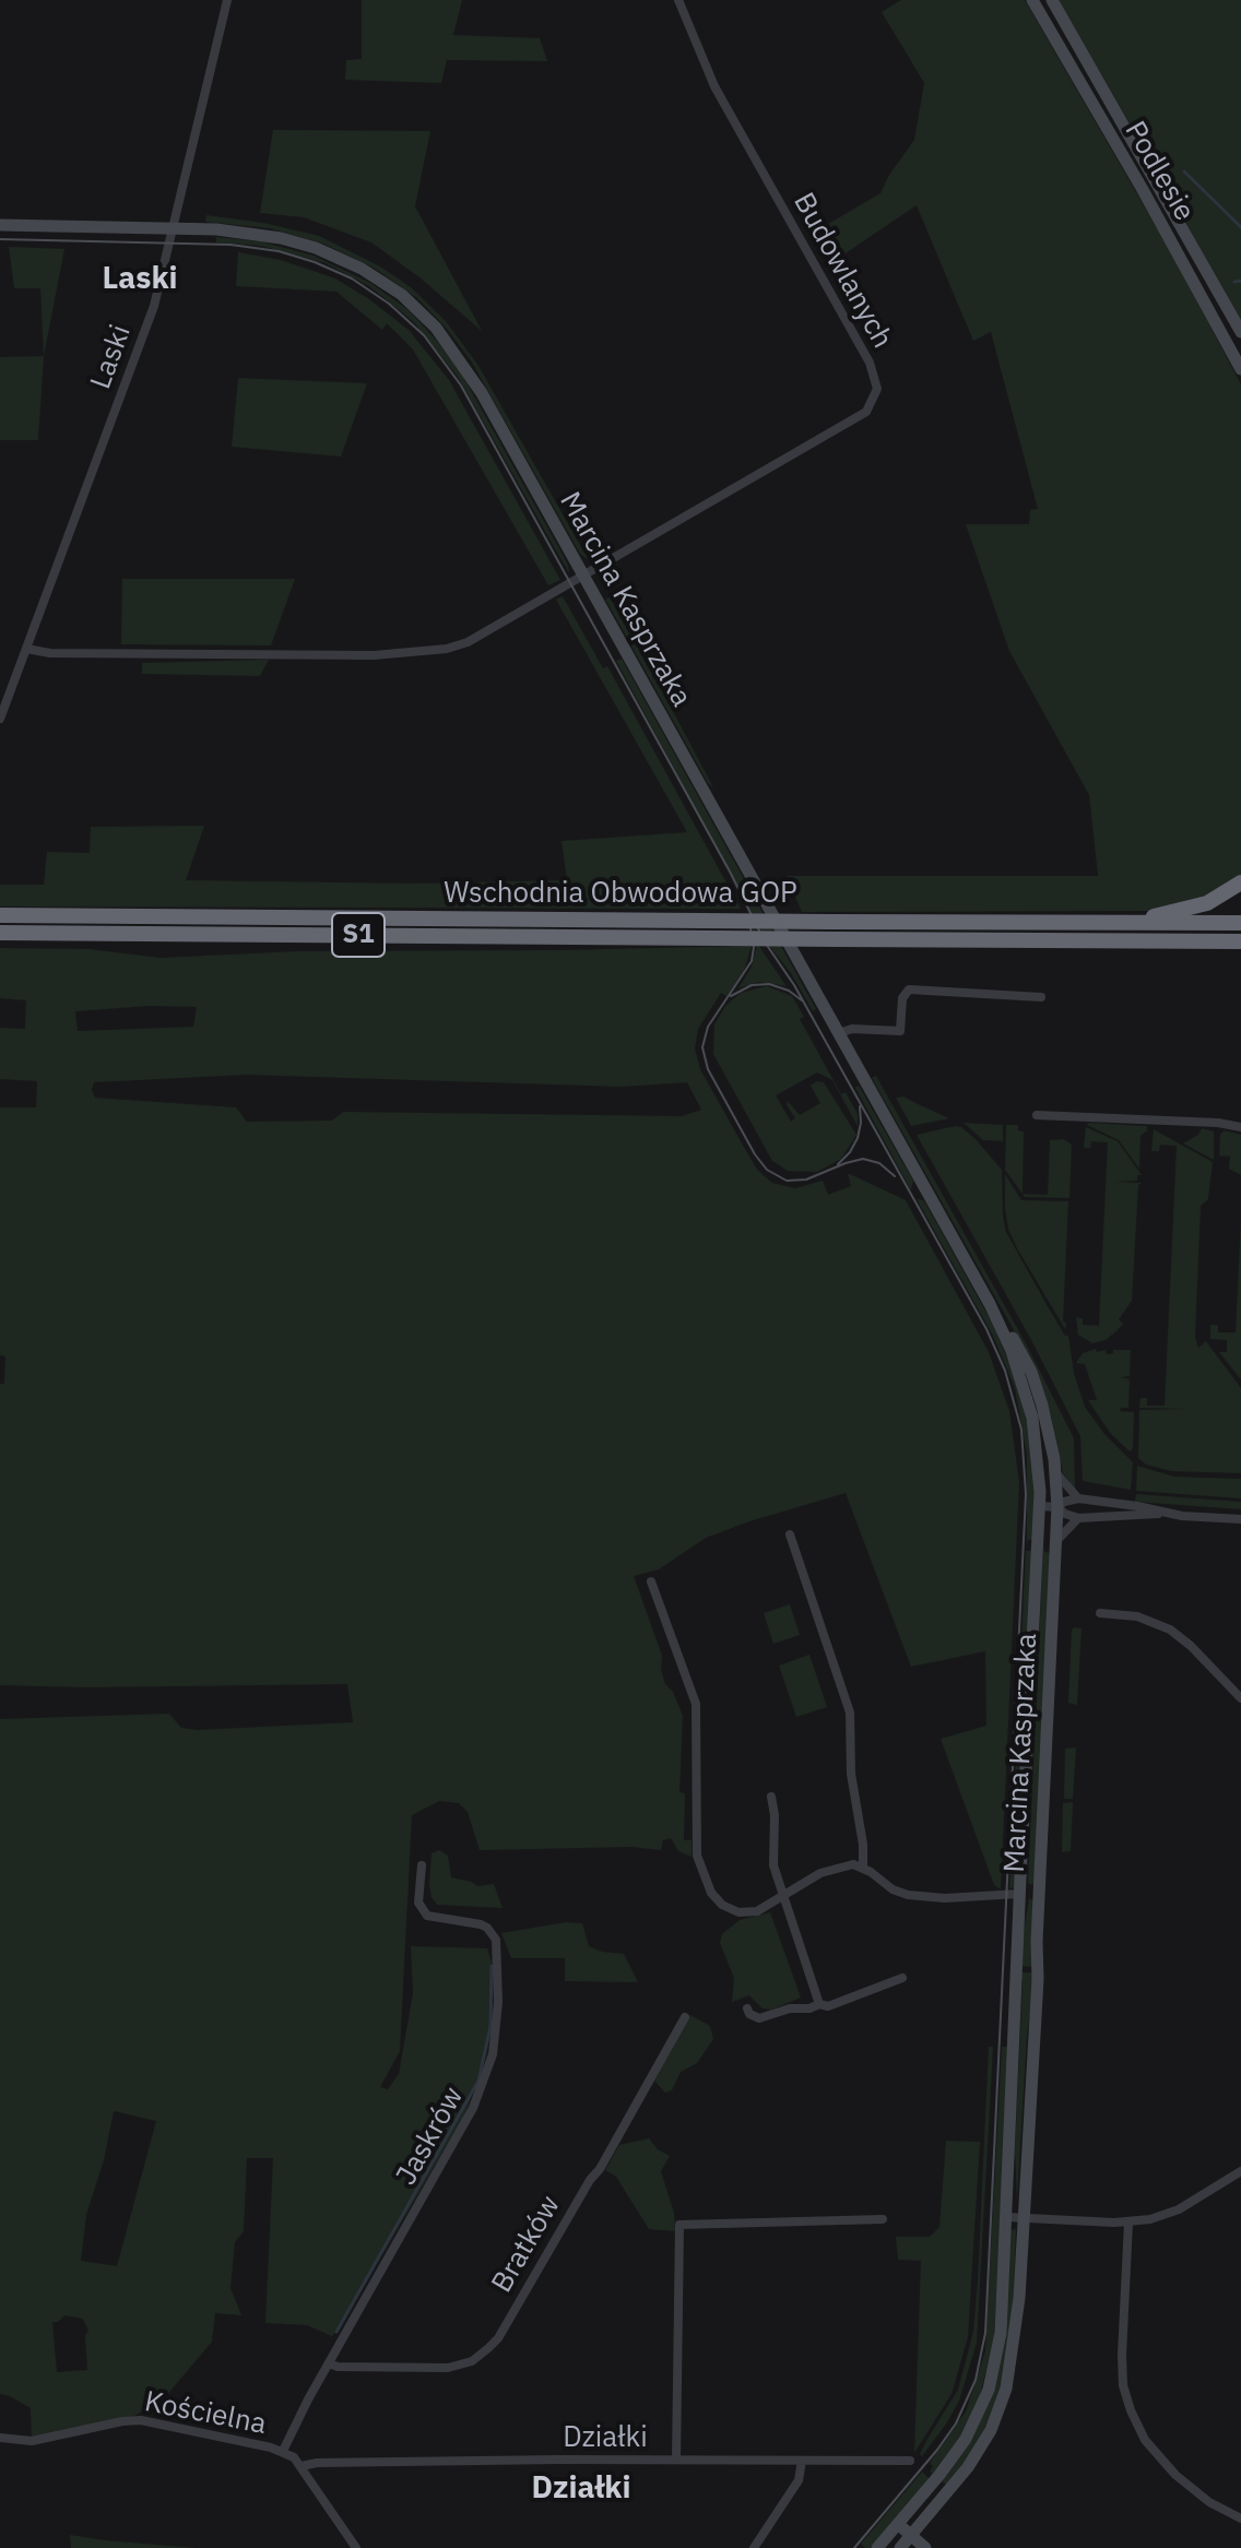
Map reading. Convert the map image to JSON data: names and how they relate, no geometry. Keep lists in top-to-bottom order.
{
  "streets": {
    "highway": ["Wschodnia Obwodowa GOP", "S1"],
    "street": [
      "Podlesie",
      "Budowlanych",
      "Laski",
      "Marcina Kasprzaka",
      "Jaskrów",
      "Bratków",
      "Kościelna",
      "Działki"
    ]
  },
  "crossings": [
    ["Budowlanych", "Marcina Kasprzaka"],
    ["Laski", "Marcina Kasprzaka"],
    ["Jaskrów", "Bratków"],
    ["Jaskrów", "Kościelna"],
    ["Kościelna", "Działki"]
  ],
  "districts": ["Laski", "Działki"]
}
